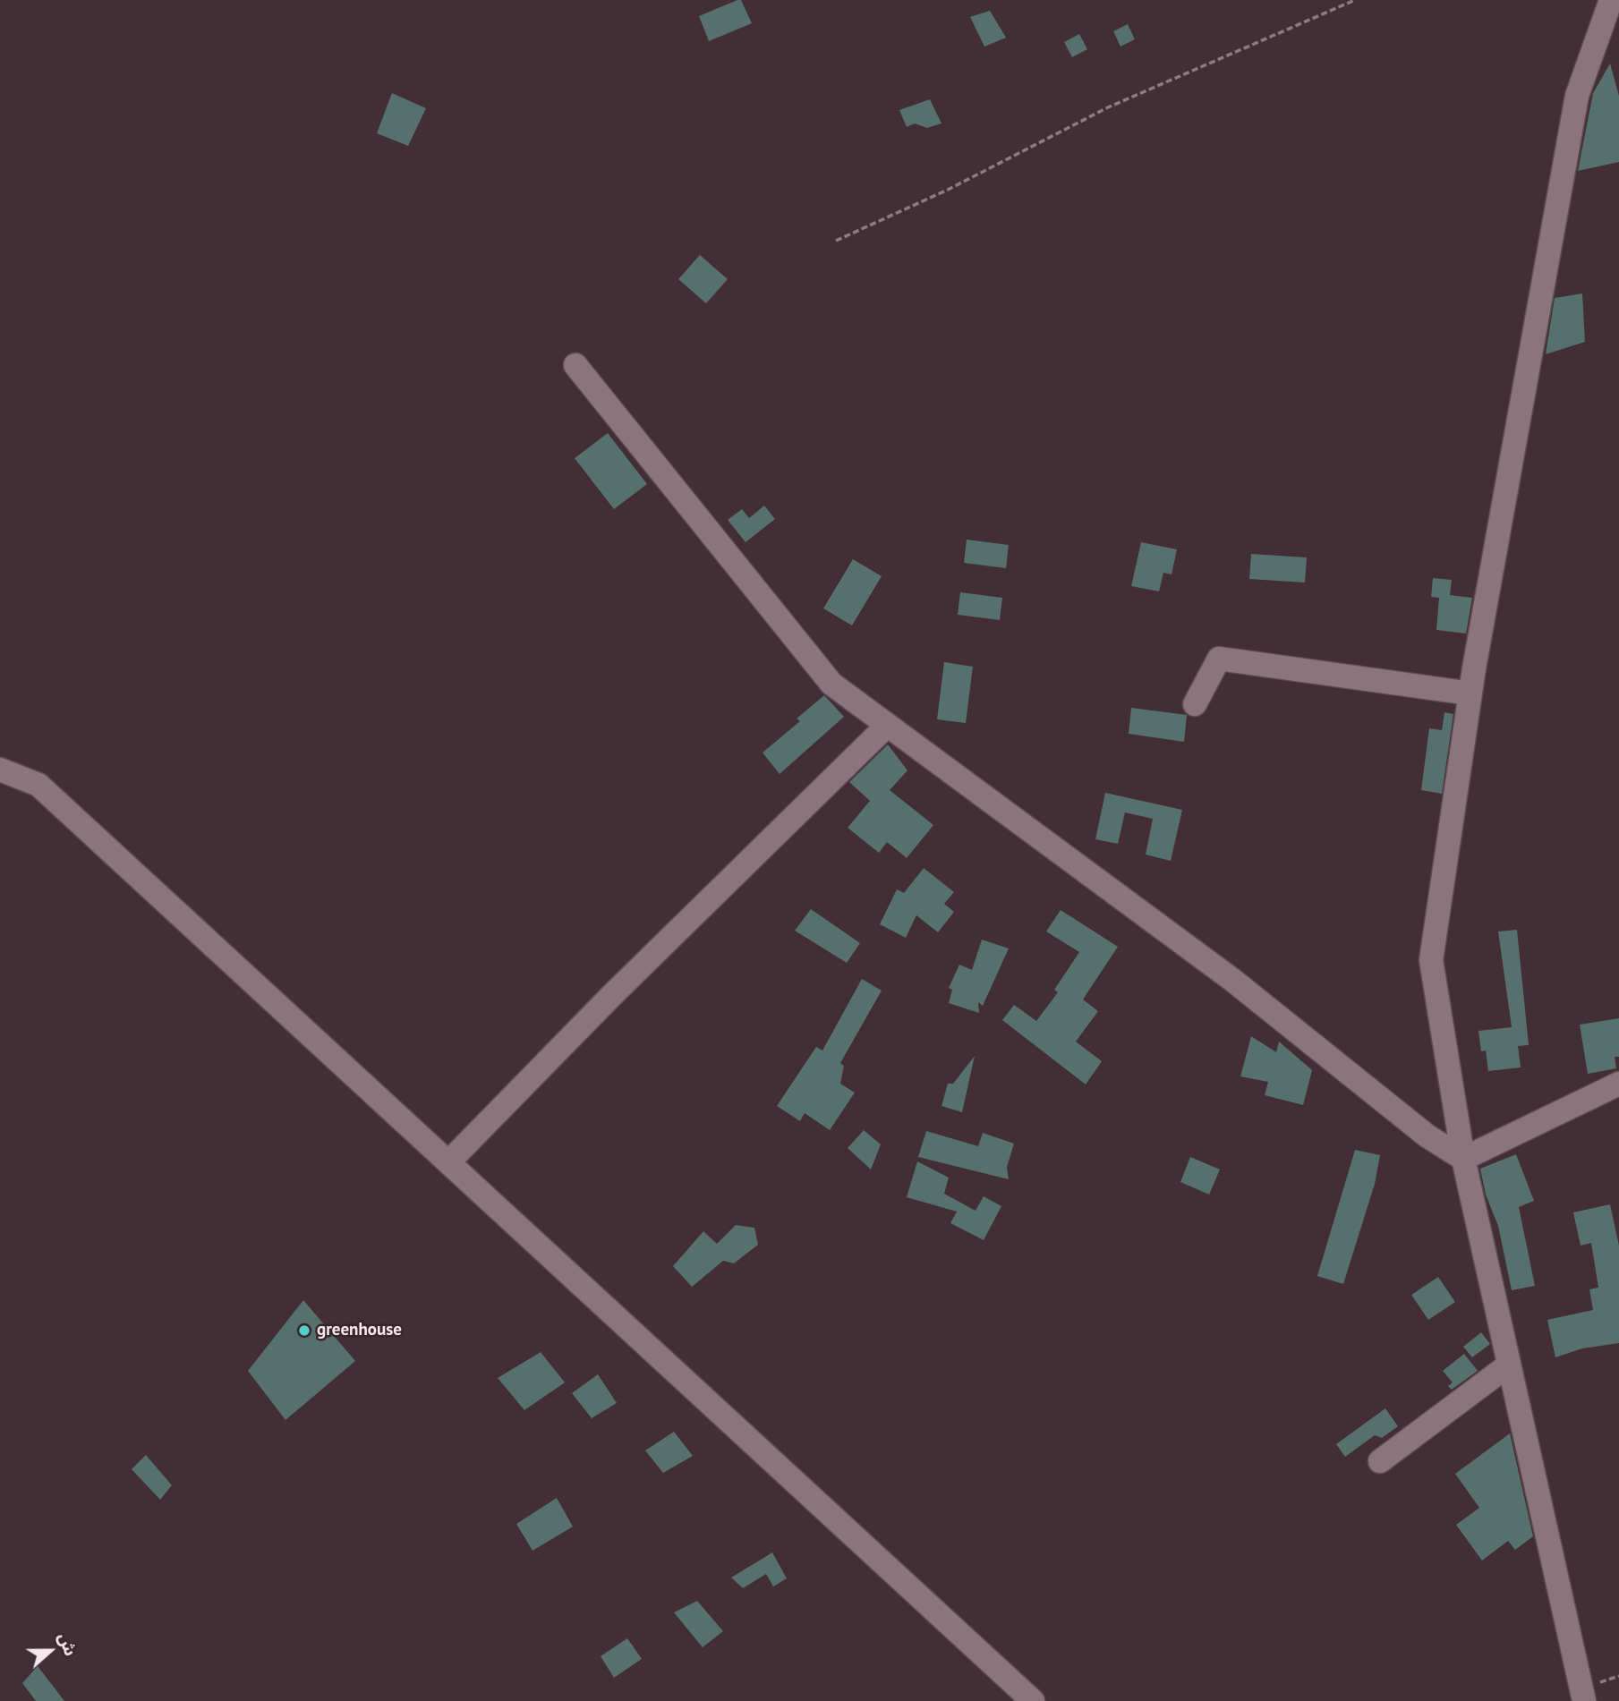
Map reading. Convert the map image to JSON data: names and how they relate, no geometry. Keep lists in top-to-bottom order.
{
  "places": ["greenhouse"],
  "north": "right"
}
